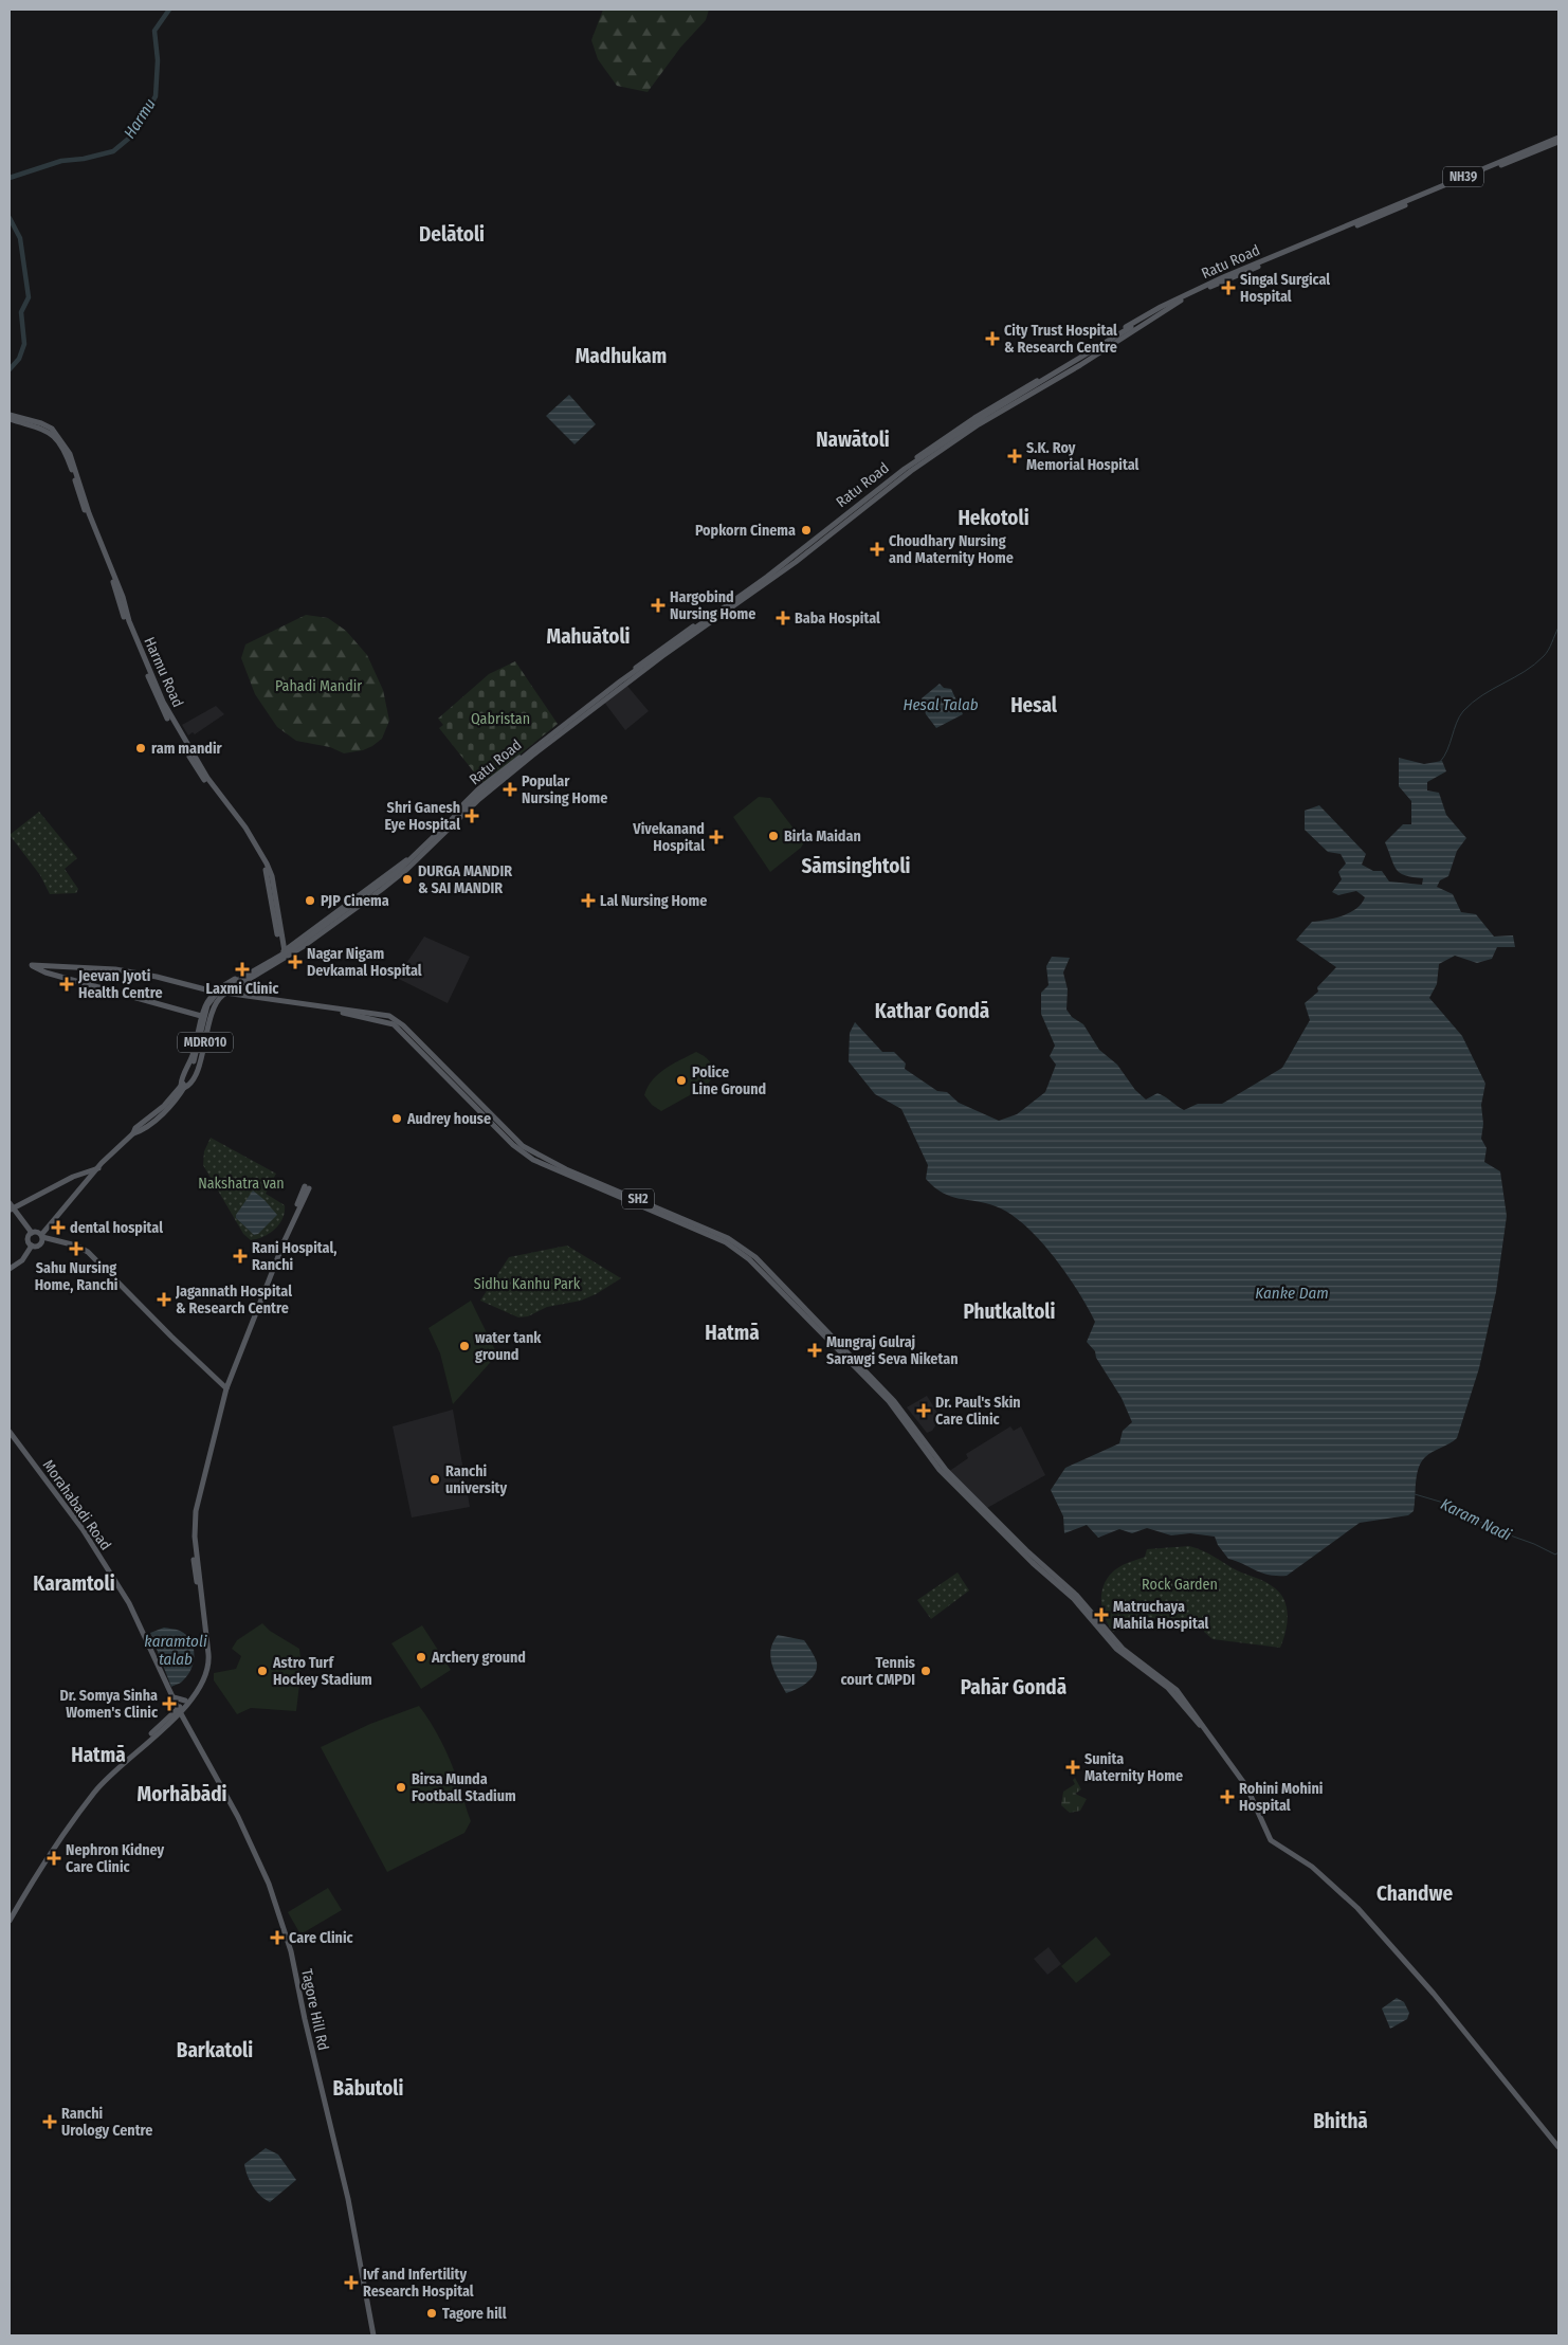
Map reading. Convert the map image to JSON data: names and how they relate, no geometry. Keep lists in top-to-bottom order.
{
  "streets": {
    "main road": [
      "NH39",
      "Ratu Road",
      "Harmu Road",
      "MDR010",
      "SH2",
      "Morahabadi Road",
      "Tagore Hill Rd"
    ]
  },
  "crossings": [
    ["Ratu Road", "Harmu Road"],
    ["Ratu Road", "MDR010"],
    ["Ratu Road", "SH2"],
    ["MDR010", "SH2"],
    ["Morahabadi Road", "Tagore Hill Rd"]
  ],
  "districts": [
    "Delātoli",
    "Madhukam",
    "Nawātoli",
    "Hekotoli",
    "Mahuātoli",
    "Hesal",
    "Sāmsinghtoli",
    "Kathar Gondā",
    "Phutkaltoli",
    "Hatmā",
    "Karamtoli",
    "Pahār Gondā",
    "Hatmā",
    "Morhābādi",
    "Chandwe",
    "Barkatoli",
    "Bābutoli",
    "Bhithā"
  ],
  "water": [
    "Harmu",
    "Hesal Talab",
    "Kanke Dam",
    "Karam Nadi",
    "karamtoli talab"
  ],
  "parks": [
    "Pahadi Mandir",
    "Qabristan",
    "Nakshatra van",
    "Sidhu Kanhu Park",
    "Rock Garden"
  ],
  "places": {
    "health": [
      "Singal Surgical Hospital",
      "City Trust Hospital & Research Centre",
      "S.K. Roy Memorial Hospital",
      "Choudhary Nursing and Maternity Home",
      "Hargobind Nursing Home",
      "Baba Hospital",
      "Popular Nursing Home",
      "Shri Ganesh Eye Hospital",
      "Vivekanand Hospital",
      "Lal Nursing Home",
      "Nagar Nigam Devkamal Hospital",
      "Laxmi Clinic",
      "Jeevan Jyoti Health Centre",
      "dental hospital",
      "Sahu Nursing Home, Ranchi",
      "Rani Hospital, Ranchi",
      "Jagannath Hospital & Research Centre",
      "Mungraj Gulraj Sarawgi Seva Niketan",
      "Dr. Paul's Skin Care Clinic",
      "Matruchaya Mahila Hospital",
      "Dr. Somya Sinha Women's Clinic",
      "Sunita Maternity Home",
      "Rohini Mohini Hospital",
      "Nephron Kidney Care Clinic",
      "Care Clinic",
      "Ranchi Urology Centre",
      "Ivf and Infertility Research Hospital"
    ],
    "other": [
      "Popkorn Cinema",
      "ram mandir",
      "Birla Maidan",
      "DURGA MANDIR & SAI MANDIR",
      "PJP Cinema",
      "Police Line Ground",
      "Audrey house",
      "water tank ground",
      "Ranchi university",
      "Archery ground",
      "Astro Turf Hockey Stadium",
      "Tennis court CMPDI",
      "Birsa Munda Football Stadium",
      "Tagore hill"
    ]
  }
}
